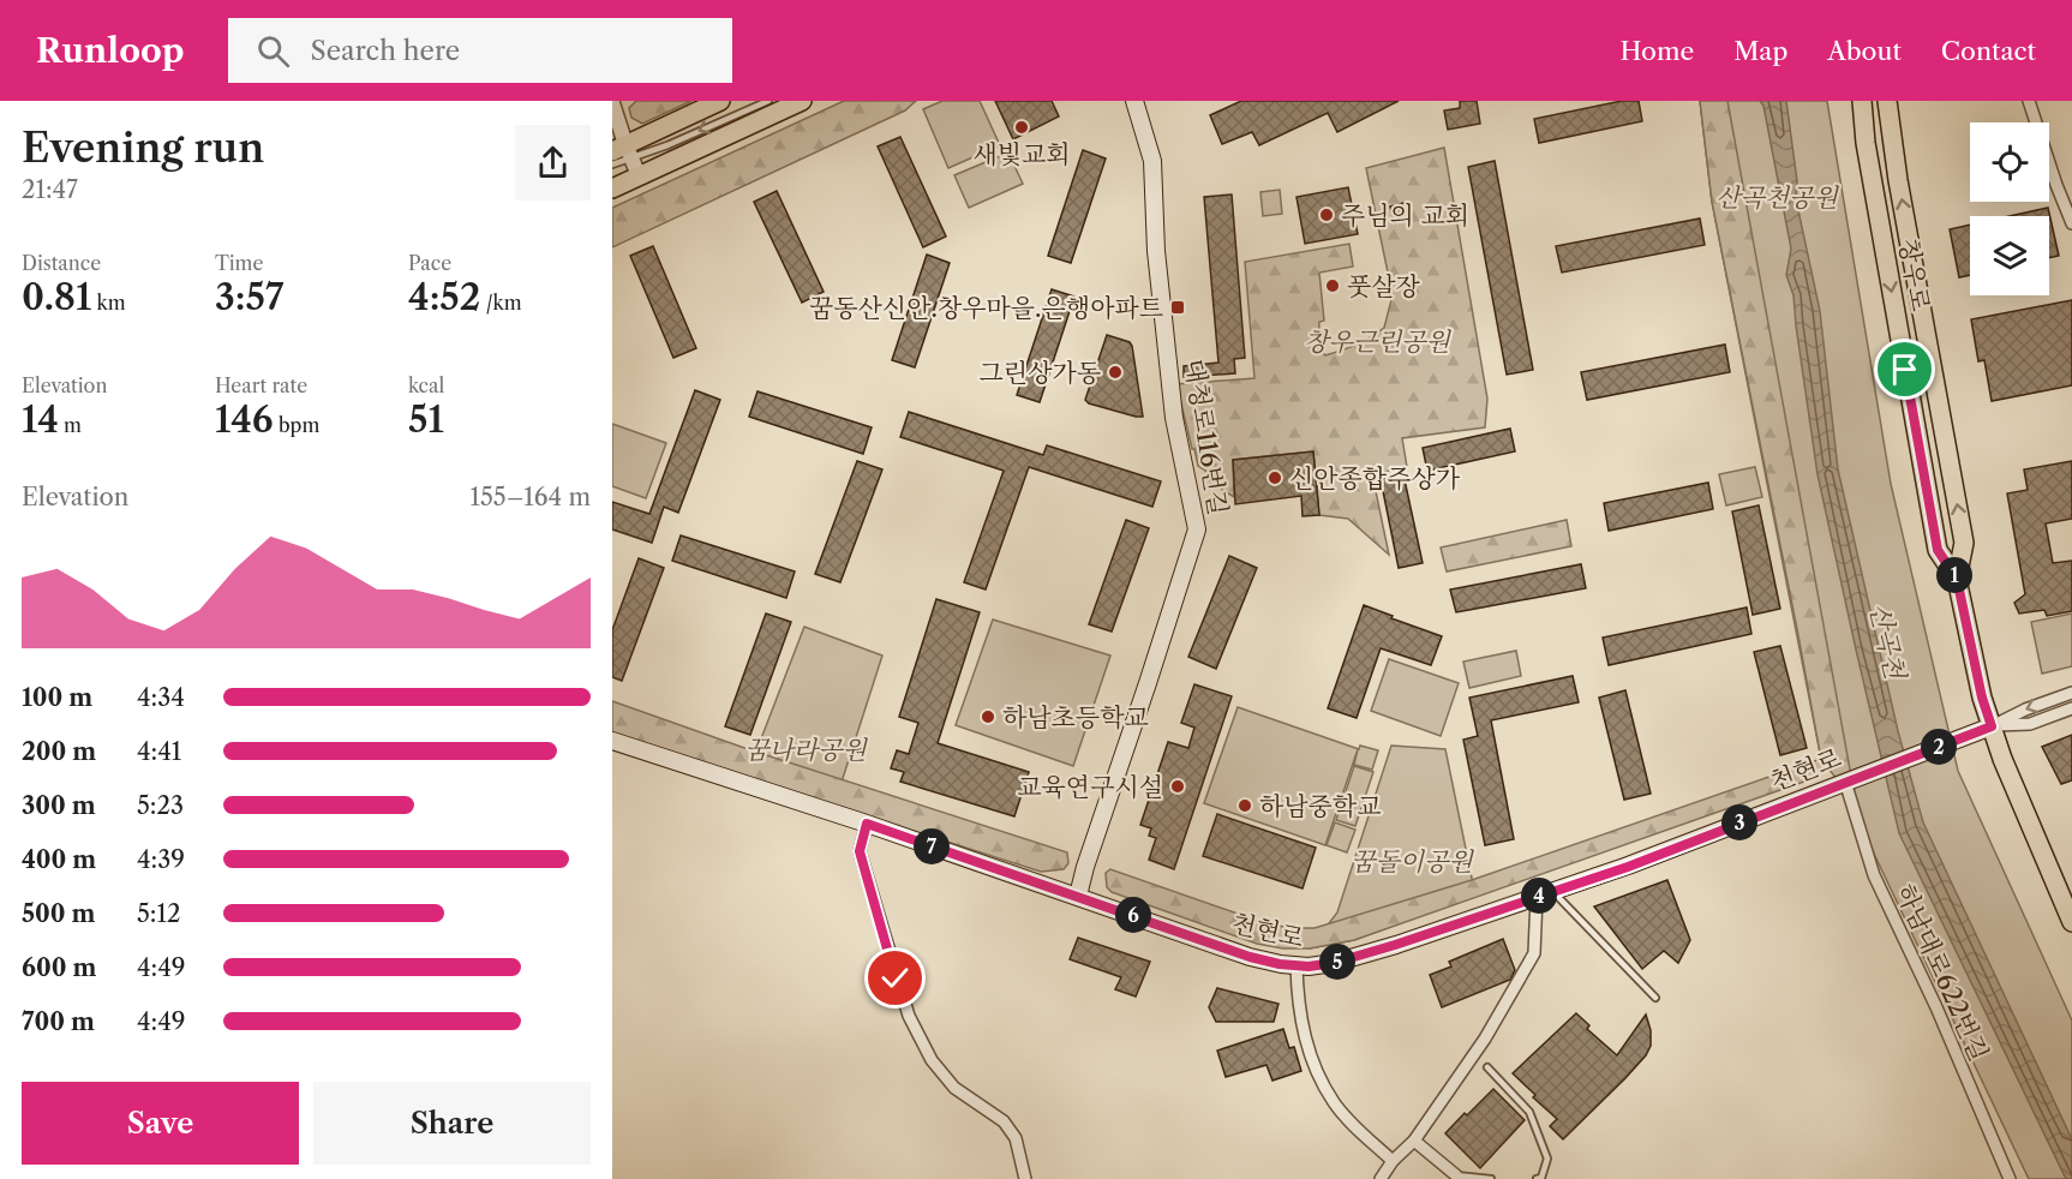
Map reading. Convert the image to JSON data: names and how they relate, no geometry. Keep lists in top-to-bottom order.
{
  "streets": {
    "main road": ["창우로", "대청로116번길", "천현로"],
    "street": ["하남대로622번길"]
  },
  "crossings": [
    ["창우로", "천현로"],
    ["대청로116번길", "천현로"],
    ["천현로", "하남대로622번길"]
  ],
  "water": ["산곡천"],
  "parks": [
    "산곡천공원",
    "창우근린공원",
    "꿈나라공원",
    "꿈돌이공원"
  ],
  "places": {
    "other": [
      "새빛교회",
      "주님의 교회",
      "풋살장",
      "그린상가동",
      "신안종합주상가",
      "하남초등학교",
      "교육연구시설",
      "하남중학교"
    ],
    "transit": ["꿈동산신안.창우마을.은행아파트"]
  },
  "page": {
    "header": "Runloop",
    "search": "Search here",
    "nav": [
      "Home",
      "Map",
      "About",
      "Contact"
    ],
    "heading": ["Evening run", "21:47"],
    "stats": [
      ["Distance", "0.81 km"],
      ["Time", "3:57"],
      ["Pace", "4:52 /km"],
      ["Elevation", "14 m"],
      ["Heart rate", "146 bpm"],
      ["kcal", "51"]
    ],
    "chart": ["Elevation", "155–164 m"],
    "pins": [
      "1",
      "2",
      "3",
      "7",
      "4",
      "6",
      "5"
    ],
    "list": [
      {
        "name": "100 m",
        "note": "4:34"
      },
      {
        "name": "200 m",
        "note": "4:41"
      },
      {
        "name": "300 m",
        "note": "5:23"
      },
      {
        "name": "400 m",
        "note": "4:39"
      },
      {
        "name": "500 m",
        "note": "5:12"
      },
      {
        "name": "600 m",
        "note": "4:49"
      },
      {
        "name": "700 m",
        "note": "4:49"
      }
    ],
    "buttons": ["Save", "Share"]
  }
}
